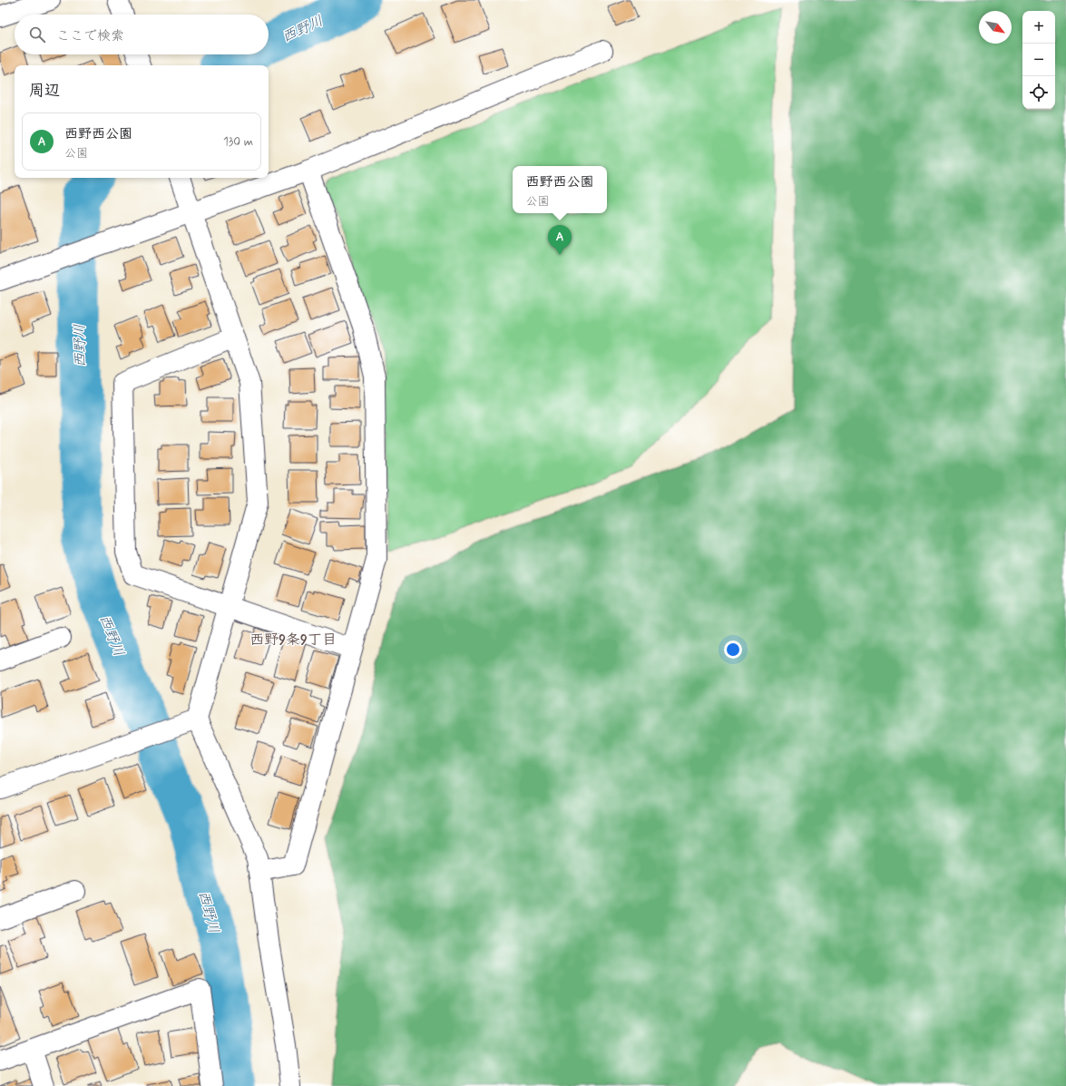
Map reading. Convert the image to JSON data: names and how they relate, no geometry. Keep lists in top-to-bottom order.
{
  "districts": ["西野9条9丁目"],
  "water": ["西野川"],
  "north": "bottom right",
  "page": {
    "map_buttons": ["+", "−"],
    "search": "ここで検索",
    "heading": "周辺",
    "list": [
      {
        "mark": "A",
        "name": "西野西公園",
        "note": "公園",
        "value": "130 m"
      }
    ],
    "popup": ["西野西公園", "公園"],
    "pins": "A"
  }
}
